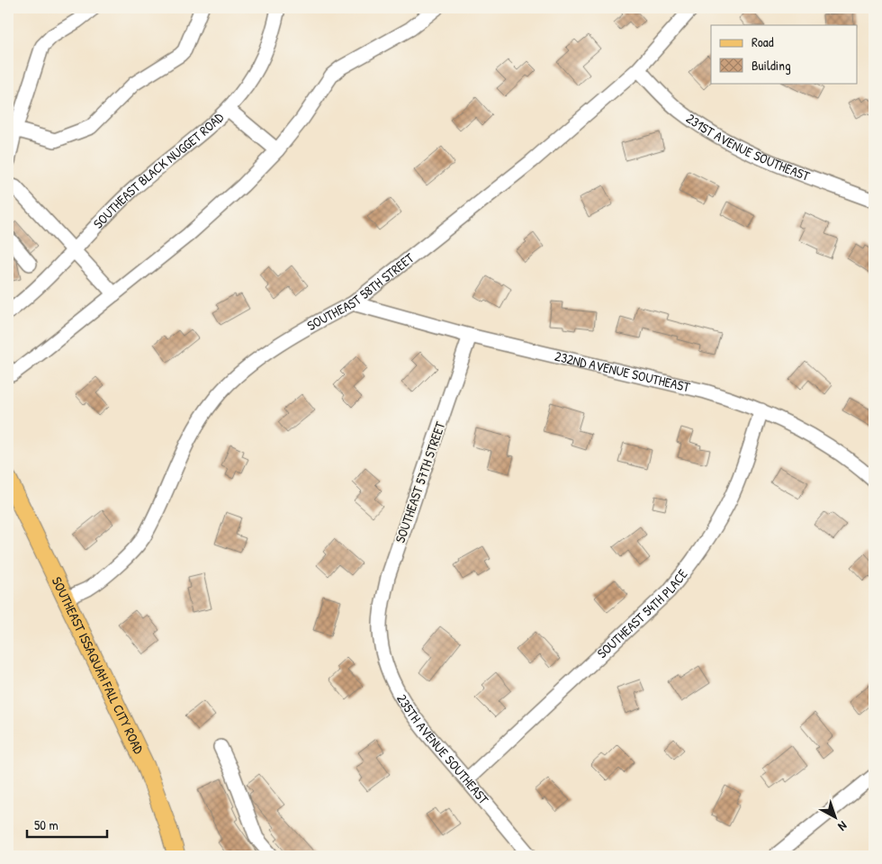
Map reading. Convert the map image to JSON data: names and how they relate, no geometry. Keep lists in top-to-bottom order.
{
  "streets": {
    "main road": ["SOUTHEAST ISSAQUAH FALL CITY ROAD"],
    "street": [
      "231ST AVENUE SOUTHEAST",
      "SOUTHEAST BLACK NUGGET ROAD",
      "SOUTHEAST 58TH STREET",
      "232ND AVENUE SOUTHEAST",
      "SOUTHEAST 57TH STREET",
      "SOUTHEAST 54TH PLACE",
      "235TH AVENUE SOUTHEAST"
    ]
  },
  "crossings": [
    ["231ST AVENUE SOUTHEAST", "SOUTHEAST 58TH STREET"],
    ["SOUTHEAST 58TH STREET", "232ND AVENUE SOUTHEAST"],
    ["SOUTHEAST 58TH STREET", "SOUTHEAST ISSAQUAH FALL CITY ROAD"],
    ["232ND AVENUE SOUTHEAST", "SOUTHEAST 57TH STREET"],
    ["232ND AVENUE SOUTHEAST", "SOUTHEAST 54TH PLACE"],
    ["SOUTHEAST 57TH STREET", "235TH AVENUE SOUTHEAST"],
    ["SOUTHEAST 54TH PLACE", "235TH AVENUE SOUTHEAST"]
  ],
  "legend": ["Road", "Building"],
  "scale_bar": "50 m",
  "north": "bottom right"
}
